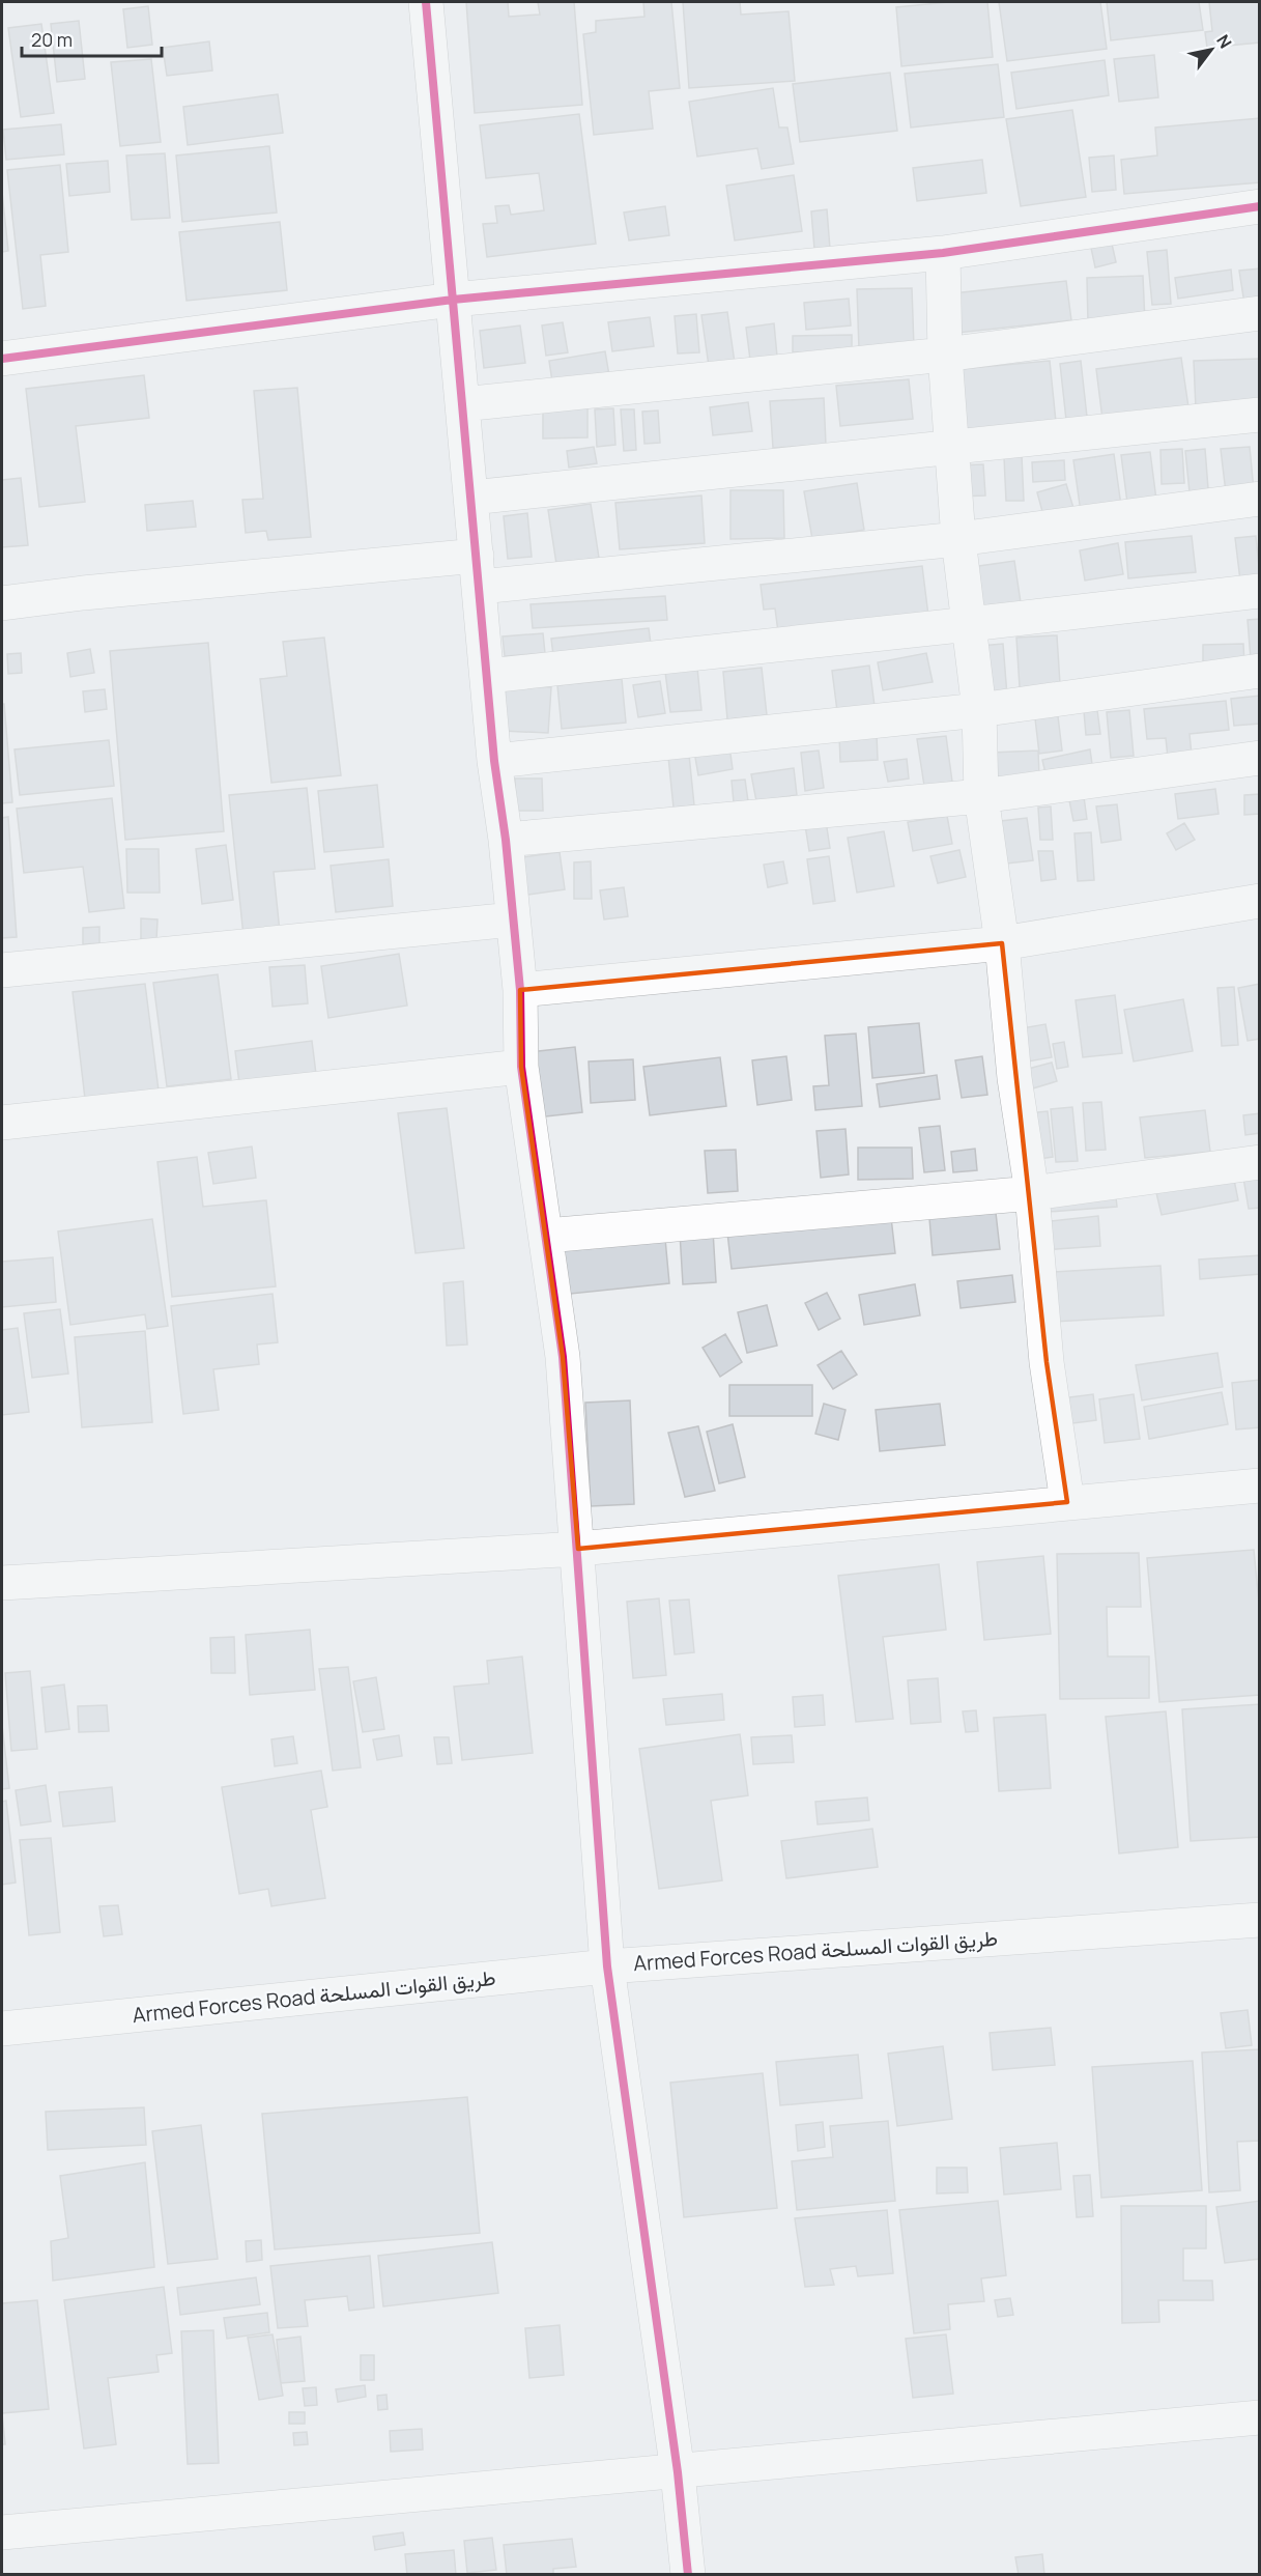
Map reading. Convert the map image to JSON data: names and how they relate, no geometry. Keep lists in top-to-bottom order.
{
  "streets": {
    "street": ["Armed Forces Road طريق القوات المسلحة"]
  },
  "scale_bar": "20 m",
  "north": "top right"
}
